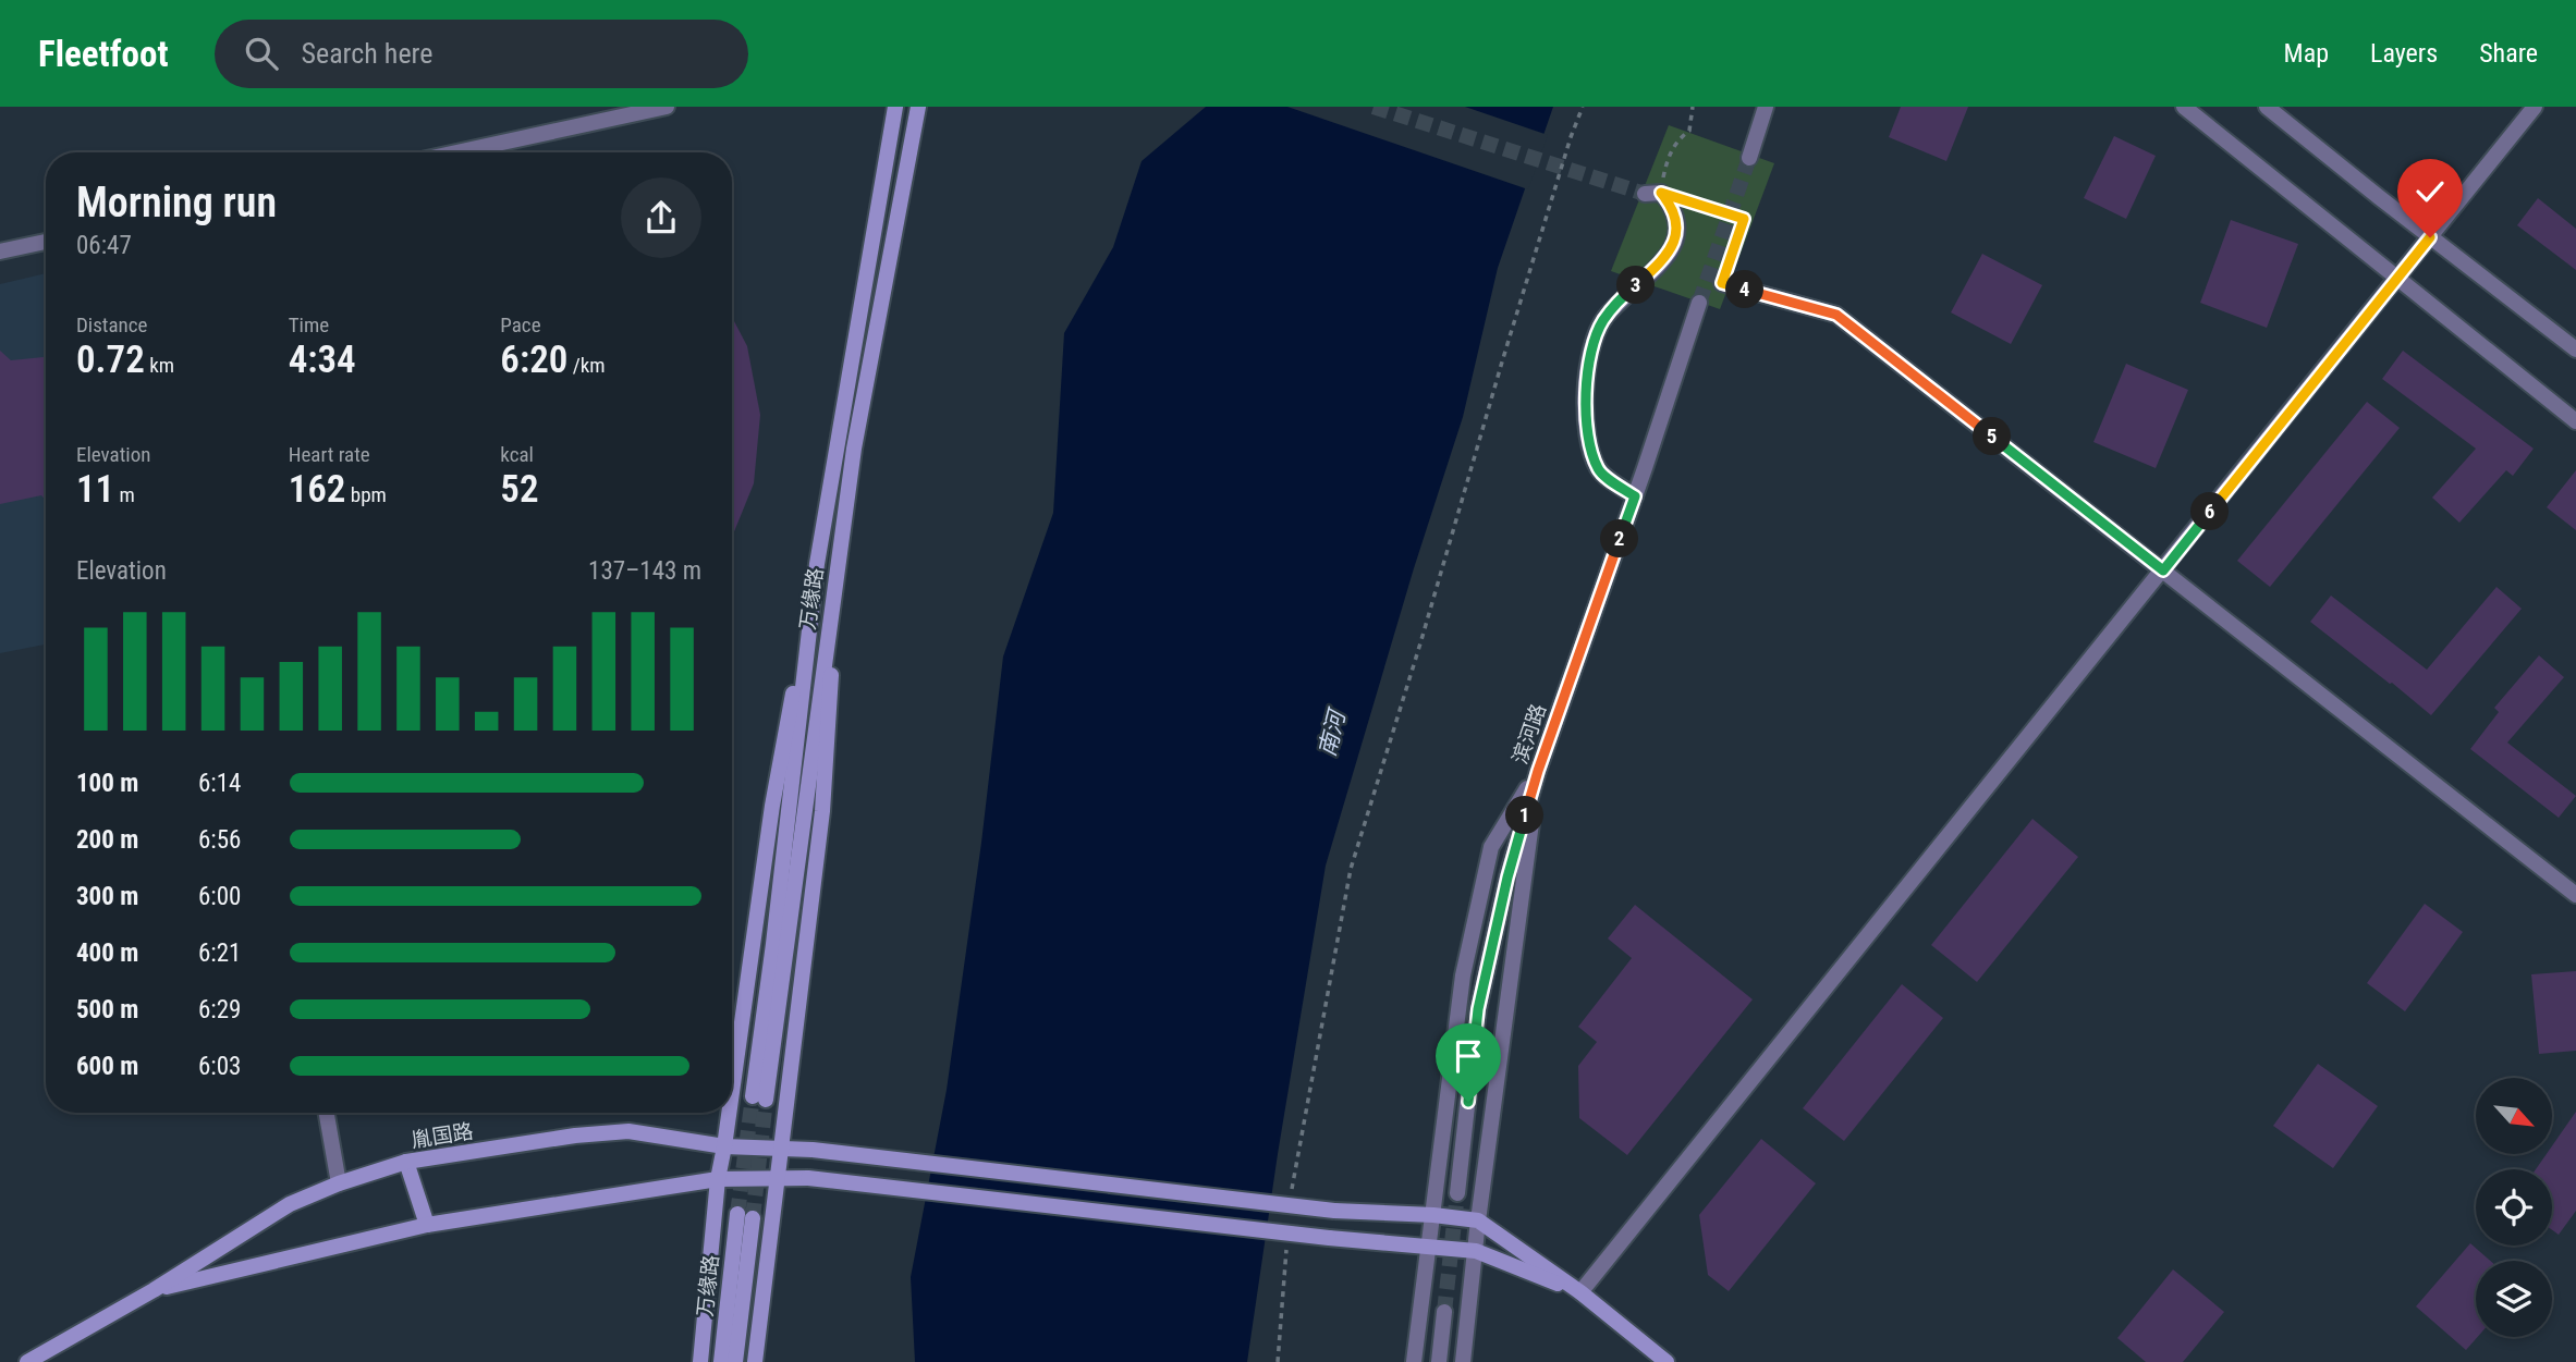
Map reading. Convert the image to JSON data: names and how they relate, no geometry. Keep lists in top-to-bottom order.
{
  "streets": {
    "main road": ["万缘路", "胤国路"],
    "street": ["滨河路"]
  },
  "water": ["南河"],
  "north": "bottom right",
  "page": {
    "header": "Fleetfoot",
    "search": "Search here",
    "nav": ["Map", "Layers", "Share"],
    "heading": ["Morning run", "06:47"],
    "pins": [
      "3",
      "4",
      "5",
      "6",
      "2",
      "1"
    ],
    "stats": [
      ["Distance", "0.72 km"],
      ["Time", "4:34"],
      ["Pace", "6:20 /km"],
      ["Elevation", "11 m"],
      ["Heart rate", "162 bpm"],
      ["kcal", "52"]
    ],
    "chart": ["Elevation", "137–143 m"],
    "list": [
      {
        "name": "100 m",
        "note": "6:14"
      },
      {
        "name": "200 m",
        "note": "6:56"
      },
      {
        "name": "300 m",
        "note": "6:00"
      },
      {
        "name": "400 m",
        "note": "6:21"
      },
      {
        "name": "500 m",
        "note": "6:29"
      },
      {
        "name": "600 m",
        "note": "6:03"
      }
    ]
  }
}
